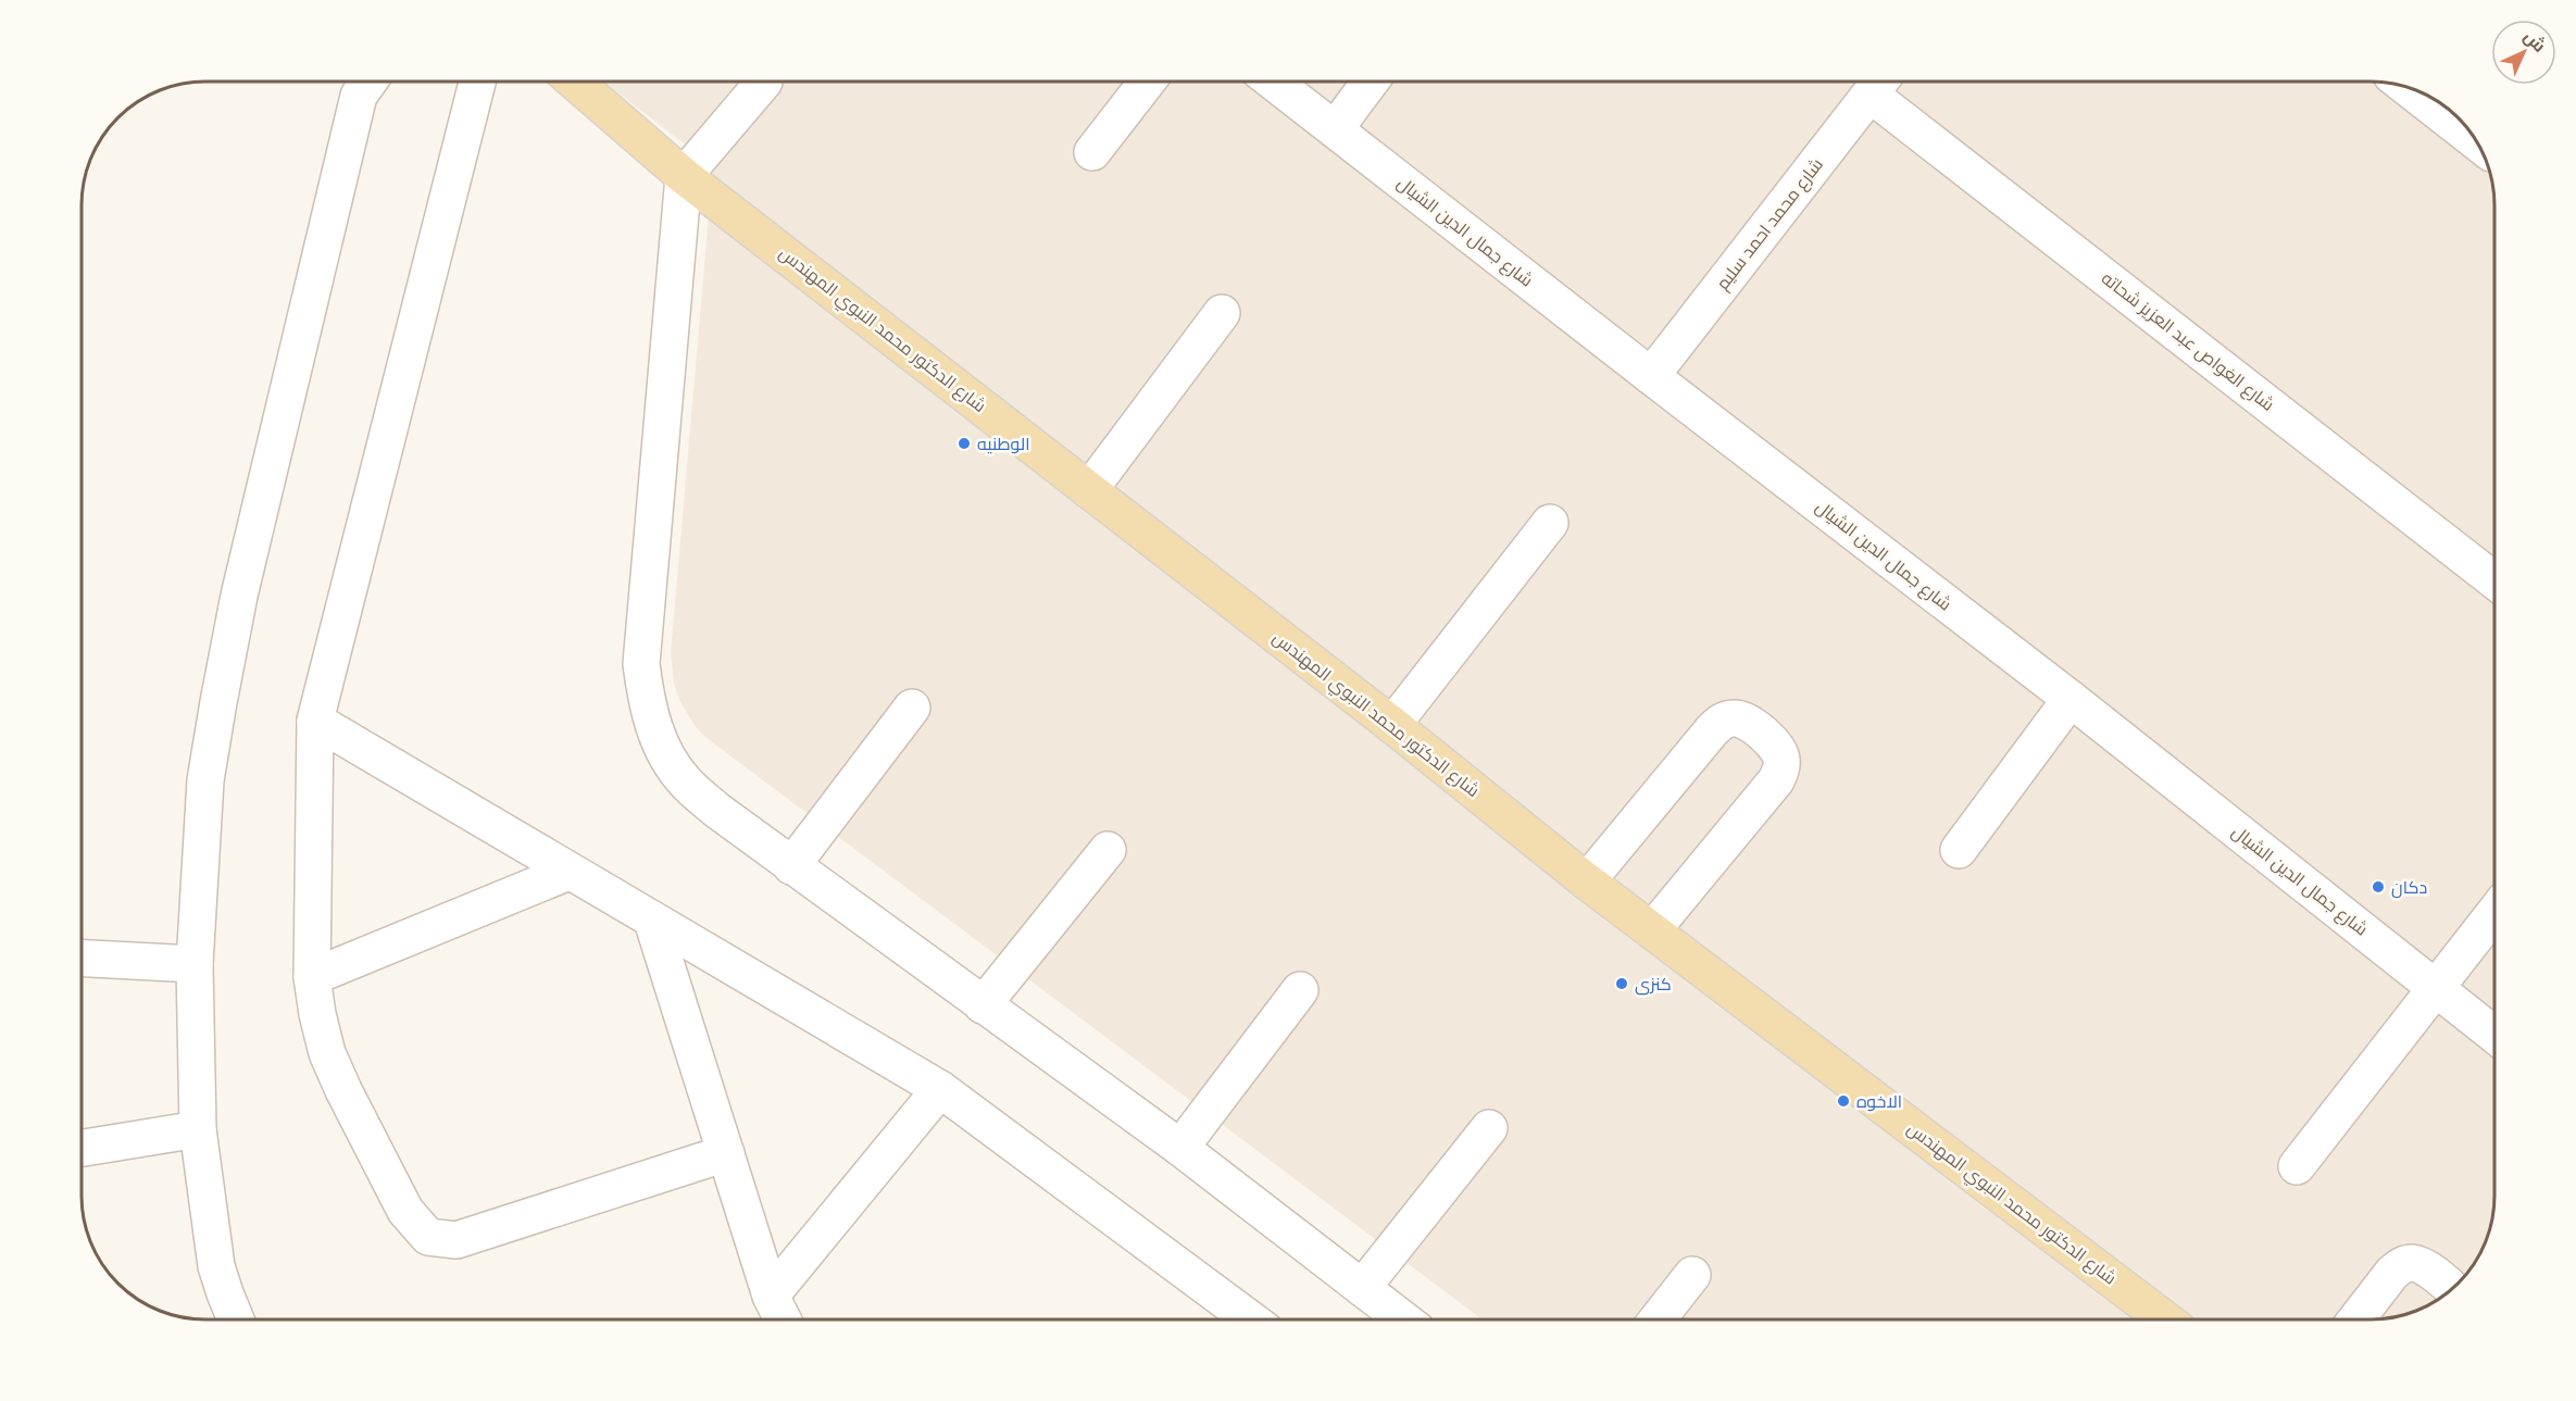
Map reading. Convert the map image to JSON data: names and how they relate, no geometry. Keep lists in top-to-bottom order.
{
  "streets": {
    "main road": ["شارع الدكتور محمد النبوي المهندس"],
    "street": ["شارع محمد احمد سليم", "شارع جمال الدين الشيال", "شارع الغواص عبد العزيز شحاته"]
  },
  "crossings": [
    ["شارع محمد احمد سليم", "شارع جمال الدين الشيال"],
    ["شارع محمد احمد سليم", "شارع الغواص عبد العزيز شحاته"]
  ],
  "places": [
    "الوطنيه",
    "دكان",
    "كنزى",
    "الاخوه"
  ],
  "north": "top right"
}
